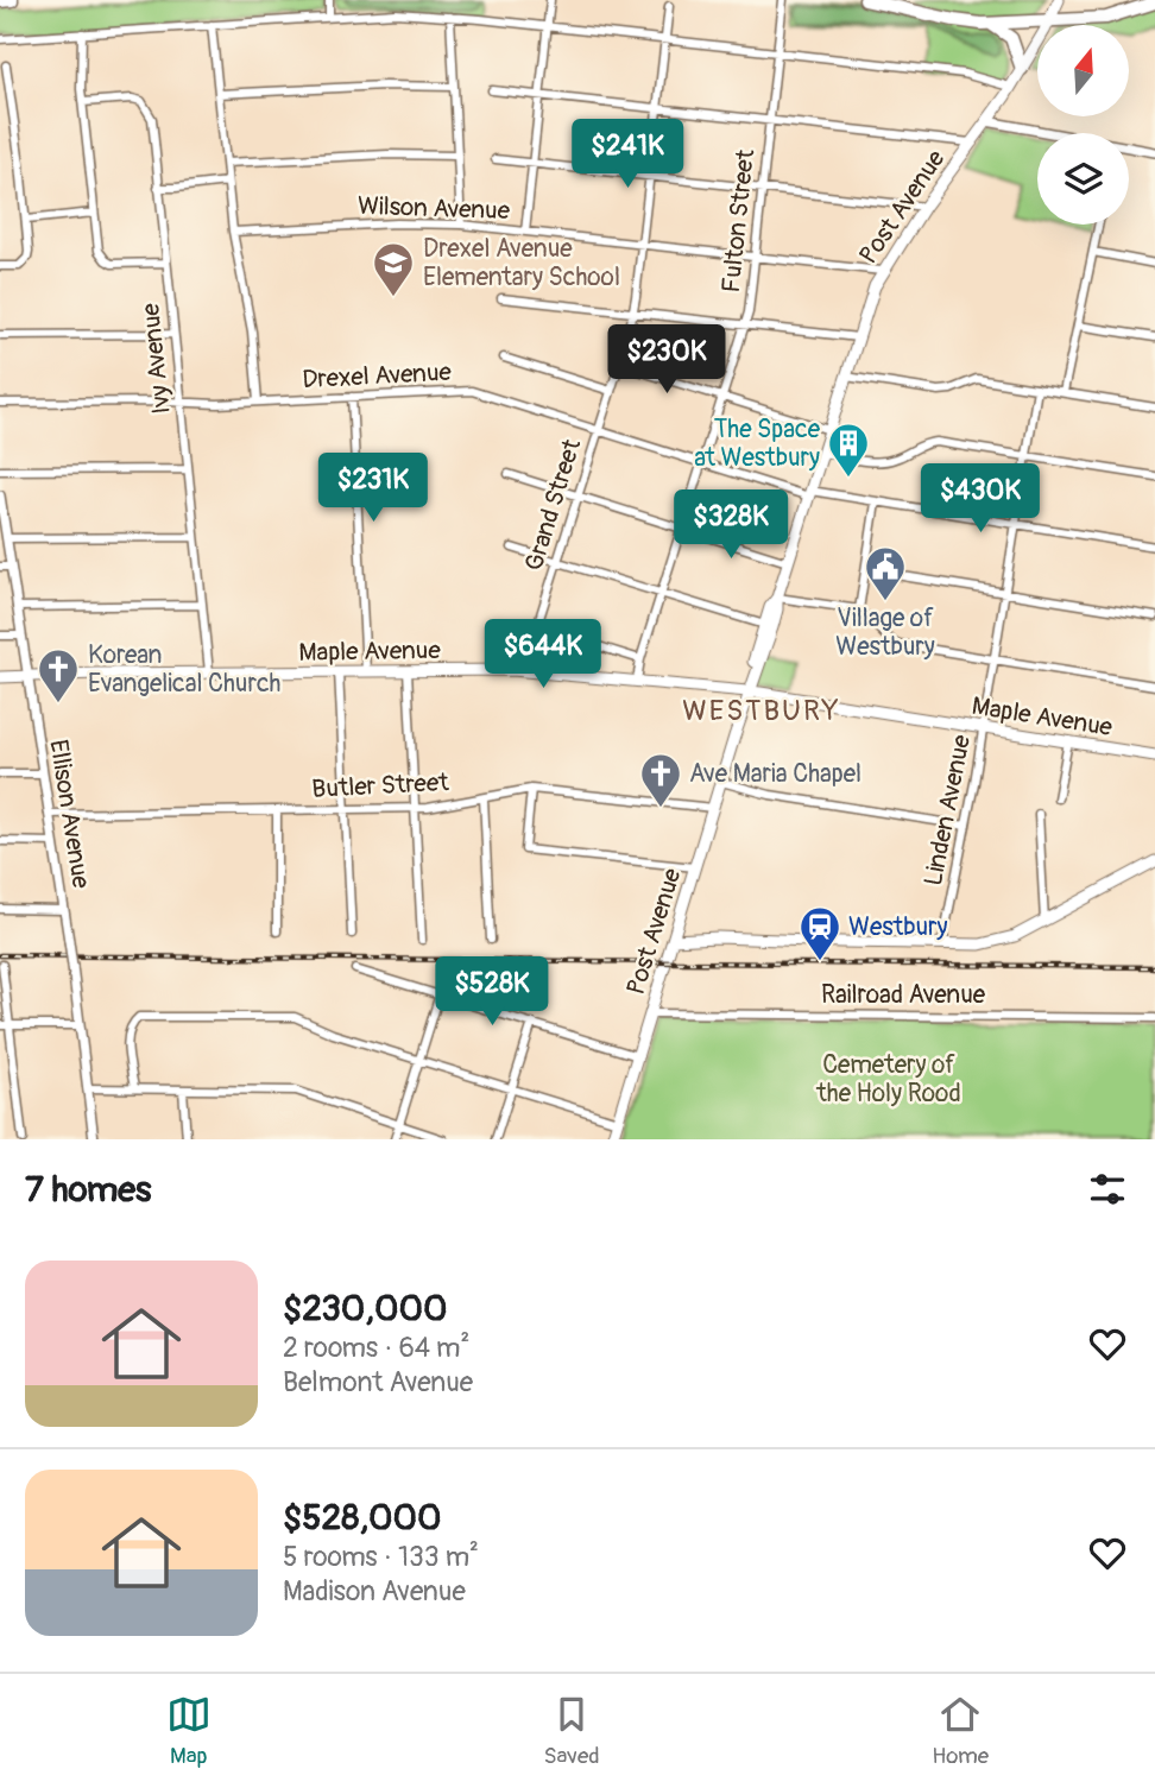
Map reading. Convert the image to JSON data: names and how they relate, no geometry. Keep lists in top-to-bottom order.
{
  "streets": {
    "main road": ["Post Avenue", "Maple Avenue"],
    "street": [
      "Wilson Avenue",
      "Fulton Street",
      "Ivy Avenue",
      "Drexel Avenue",
      "Grand Street",
      "Butler Street",
      "Linden Avenue",
      "Ellison Avenue",
      "Railroad Avenue"
    ]
  },
  "crossings": [
    ["Post Avenue", "Wilson Avenue"],
    ["Post Avenue", "Drexel Avenue"],
    ["Post Avenue", "Maple Avenue"],
    ["Post Avenue", "Butler Street"],
    ["Post Avenue", "Railroad Avenue"],
    ["Wilson Avenue", "Fulton Street"],
    ["Wilson Avenue", "Grand Street"],
    ["Fulton Street", "Drexel Avenue"],
    ["Fulton Street", "Maple Avenue"],
    ["Ivy Avenue", "Drexel Avenue"],
    ["Ivy Avenue", "Maple Avenue"],
    ["Drexel Avenue", "Grand Street"],
    ["Drexel Avenue", "Linden Avenue"],
    ["Grand Street", "Maple Avenue"],
    ["Maple Avenue", "Linden Avenue"],
    ["Maple Avenue", "Ellison Avenue"],
    ["Butler Street", "Ellison Avenue"]
  ],
  "districts": ["WESTBURY"],
  "parks": ["Cemetery of the Holy Rood"],
  "places": {
    "school or university": ["Drexel Avenue Elementary School"],
    "building": ["The Space at Westbury"],
    "public building": ["Village of Westbury"],
    "church": ["Korean Evangelical Church", "Ave Maria Chapel"],
    "station": ["Westbury"]
  },
  "north": "top",
  "page": {
    "price": [
      "$241K",
      "$230K",
      "$231K",
      "$430K",
      "$328K",
      "$644K",
      "$528K"
    ],
    "heading": "7 homes",
    "list": [
      {
        "name": "$230,000",
        "note": "2 rooms · 64 m² · Belmont Avenue"
      },
      {
        "name": "$528,000",
        "note": "5 rooms · 133 m² · Madison Avenue"
      }
    ],
    "tabs": ["Map", "Saved", "Home"]
  }
}
